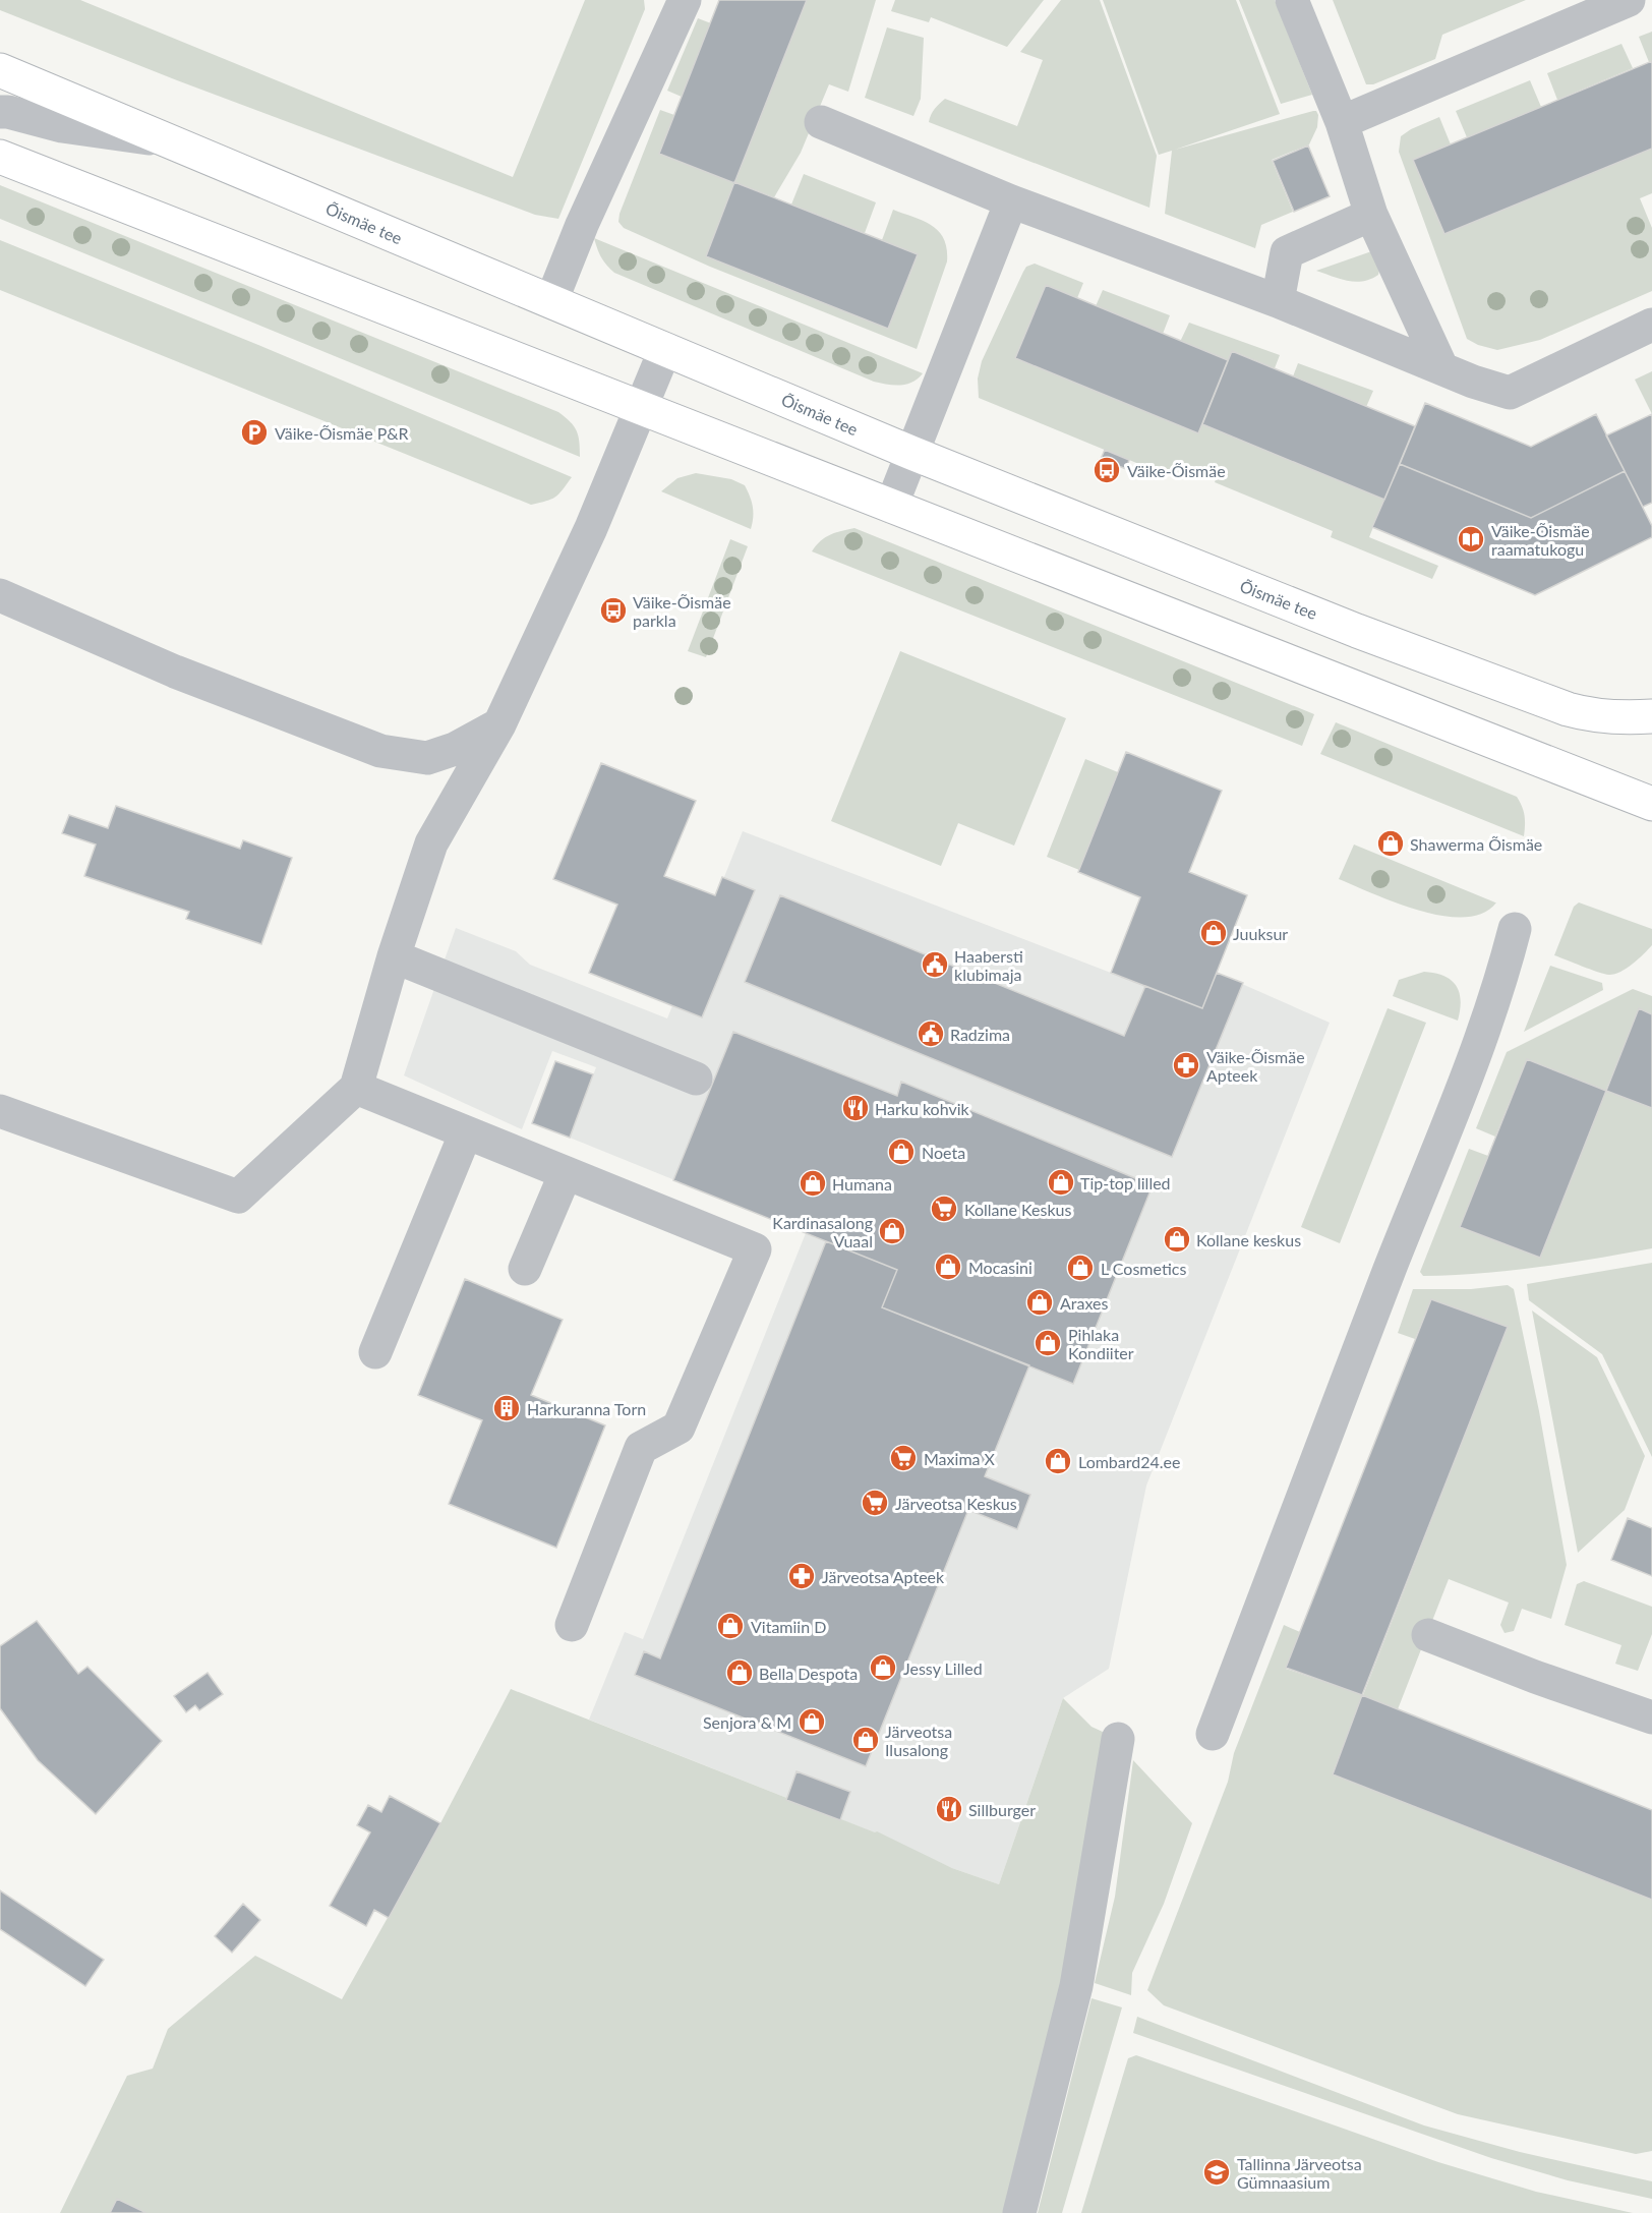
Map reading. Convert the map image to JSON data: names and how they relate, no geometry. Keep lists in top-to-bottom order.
{
  "streets": {
    "main road": ["Õismäe tee"]
  },
  "places": {
    "parking": ["Väike-Õismäe P&R"],
    "bus stop": ["Väike-Õismäe", "Väike-Õismäe parkla"],
    "library": ["Väike-Õismäe raamatukogu"],
    "shop": [
      "Shawerma Õismäe",
      "Juuksur",
      "Noeta",
      "Tip-top lilled",
      "Humana",
      "Kardinasalong Vuaal",
      "Kollane keskus",
      "Mocasini",
      "L Cosmetics",
      "Araxes",
      "Pihlaka Kondiiter",
      "Lombard24.ee",
      "Vitamiin D",
      "Jessy Lilled",
      "Bella Despota",
      "Senjora & M",
      "Järveotsa Ilusalong"
    ],
    "public building": ["Haabersti klubimaja", "Radzima"],
    "pharmacy": ["Väike-Õismäe Apteek", "Järveotsa Apteek"],
    "restaurant": ["Harku kohvik", "Sillburger"],
    "supermarket": ["Kollane Keskus", "Maxima X", "Järveotsa Keskus"],
    "building": ["Harkuranna Torn"],
    "school or university": ["Tallinna Järveotsa Gümnaasium"]
  }
}
